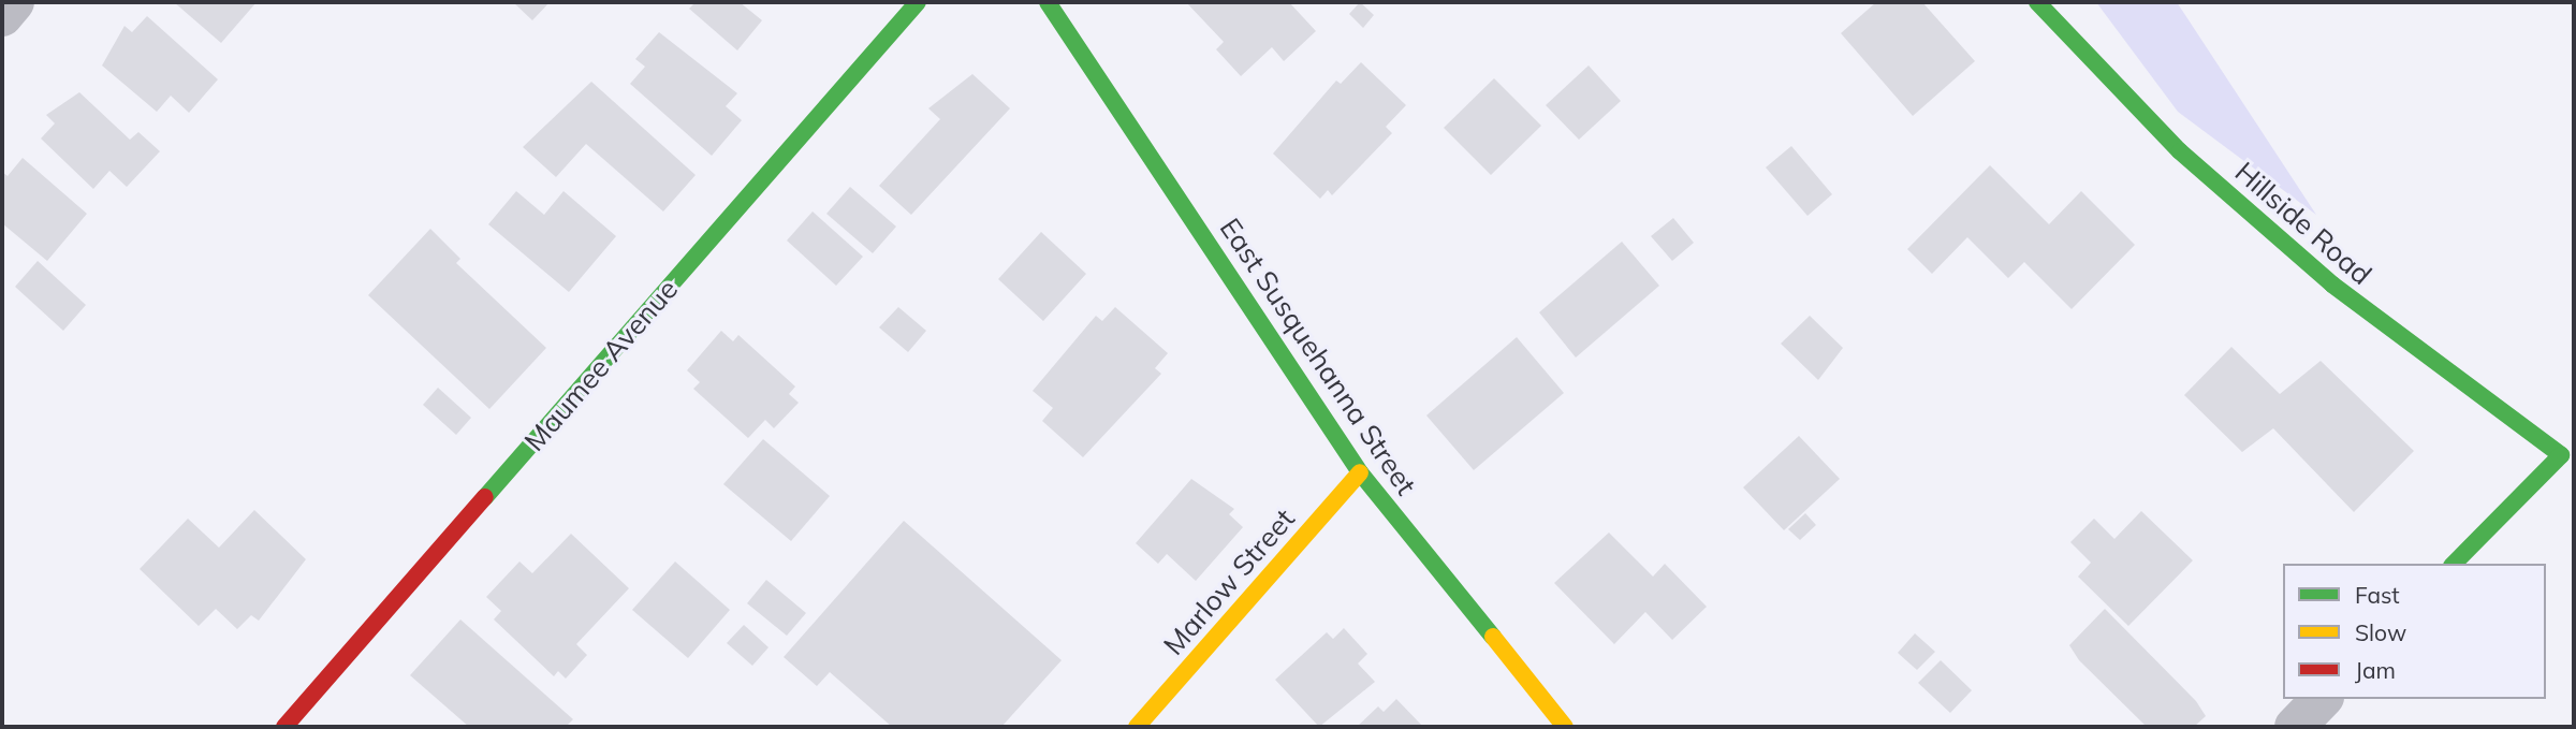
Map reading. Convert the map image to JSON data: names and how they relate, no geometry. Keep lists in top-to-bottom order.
{
  "streets": {
    "street": [
      "Hillside Road",
      "East Susquehanna Street",
      "Maumee Avenue",
      "Marlow Street"
    ]
  },
  "crossings": [
    ["East Susquehanna Street", "Marlow Street"]
  ],
  "legend": ["Fast", "Slow", "Jam"]
}
